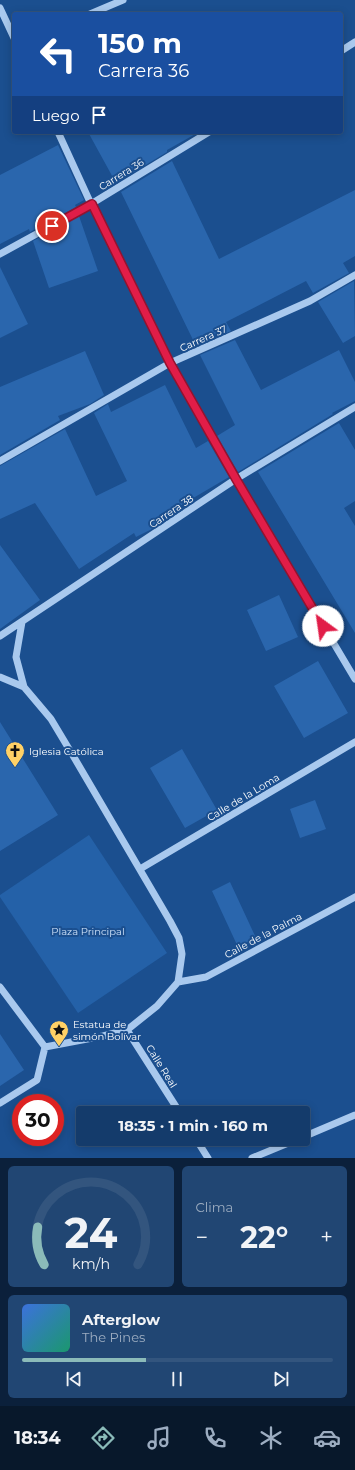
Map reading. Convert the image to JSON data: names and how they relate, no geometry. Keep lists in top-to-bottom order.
{
  "streets": {
    "street": [
      "Carrera 36",
      "Carrera 37",
      "Carrera 38",
      "Calle de la Loma",
      "Calle de la Palma",
      "Calle Real"
    ]
  },
  "parks": ["Plaza Principal"],
  "places": {
    "church": ["Iglesia Católica"],
    "place": ["Estatua de simón Bolívar"]
  },
  "page": {
    "turn": ["150 m", "Carrera 36"],
    "then": "Luego",
    "limit": "30",
    "trip": "18:35 · 1 min · 160 m",
    "tile": "Clima",
    "heat": ["−", "22°", "+"],
    "song": ["Afterglow", "The Pines"],
    "tabs": "18:34",
    "gauge": ["24", "km/h"]
  }
}
